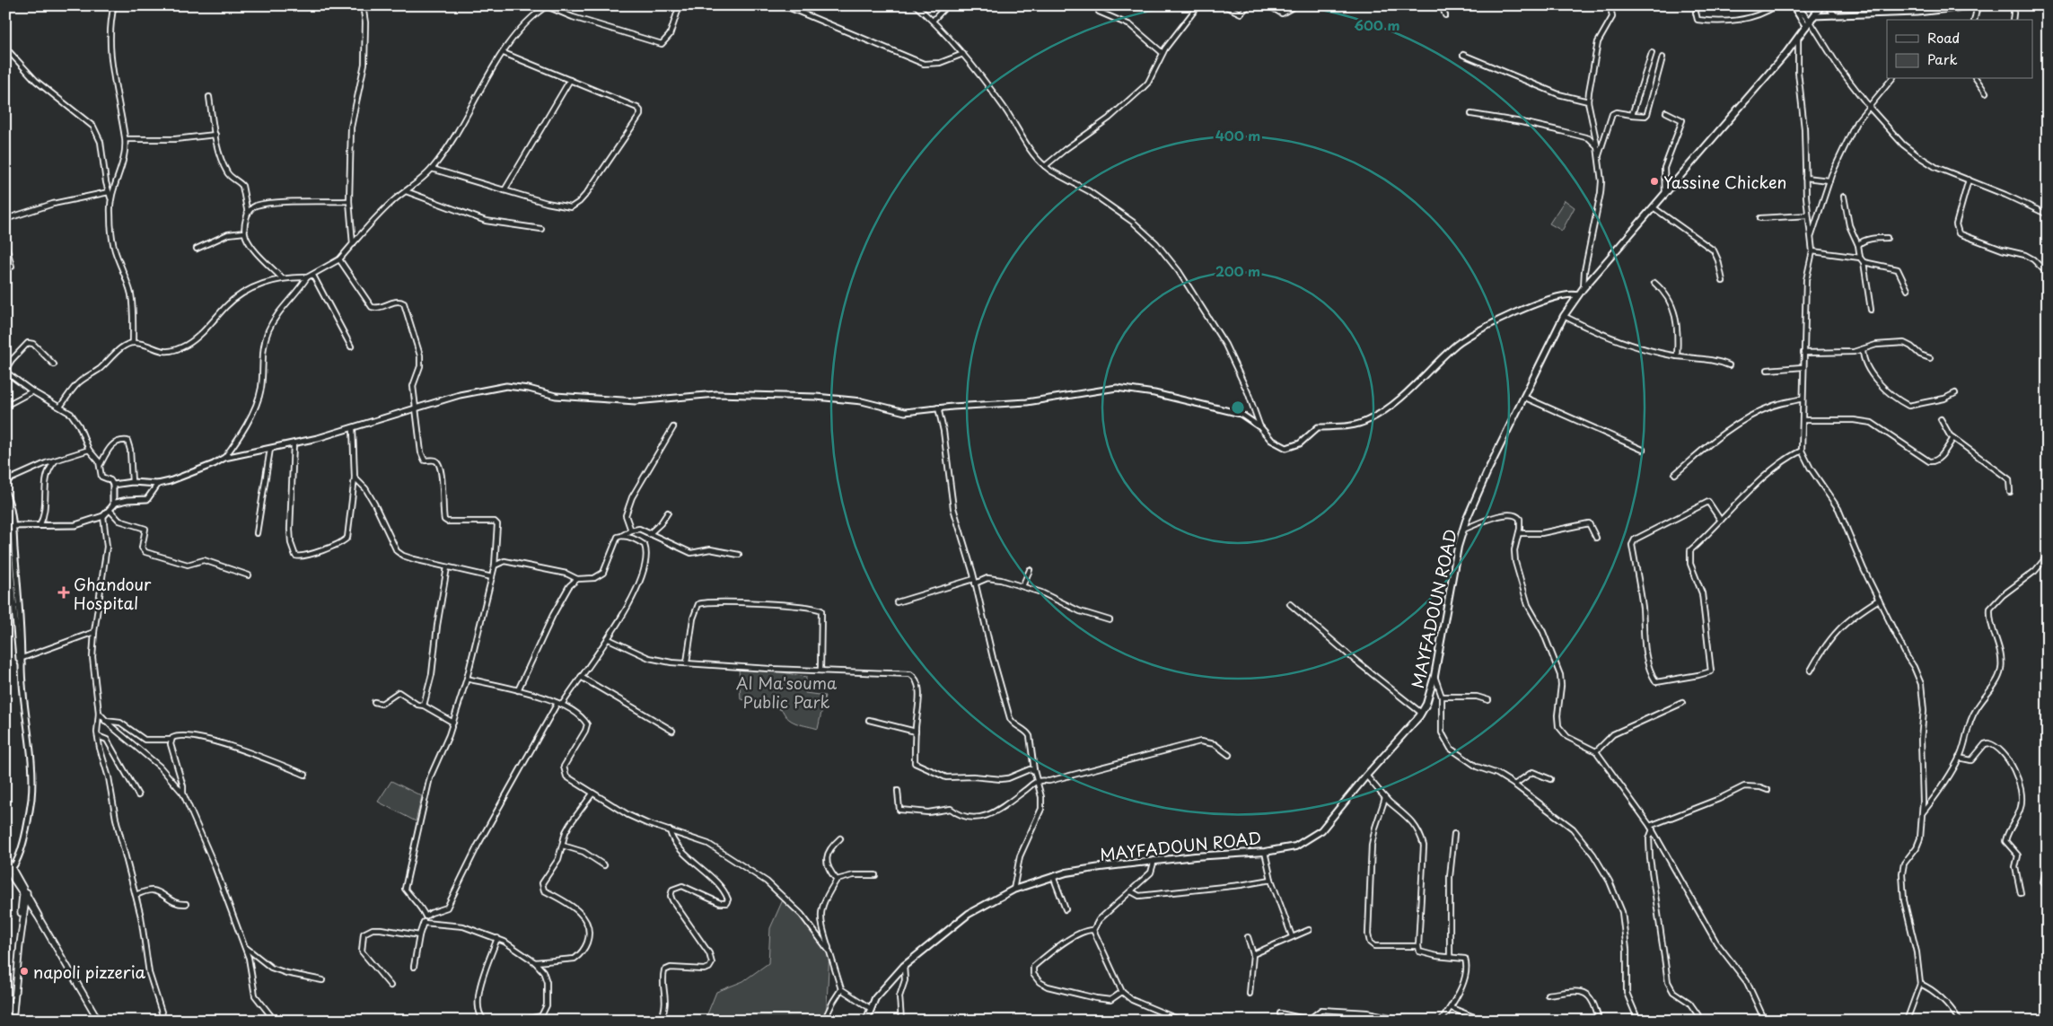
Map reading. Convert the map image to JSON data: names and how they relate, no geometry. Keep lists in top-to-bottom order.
{
  "streets": {
    "main road": ["MAYFADOUN ROAD"]
  },
  "parks": ["Al Ma'souma Public Park"],
  "places": {
    "other": ["Yassine Chicken", "napoli pizzeria"],
    "health": ["Ghandour Hospital"]
  },
  "legend": ["Road", "Park"],
  "rings": ["600 m", "400 m", "200 m"]
}
